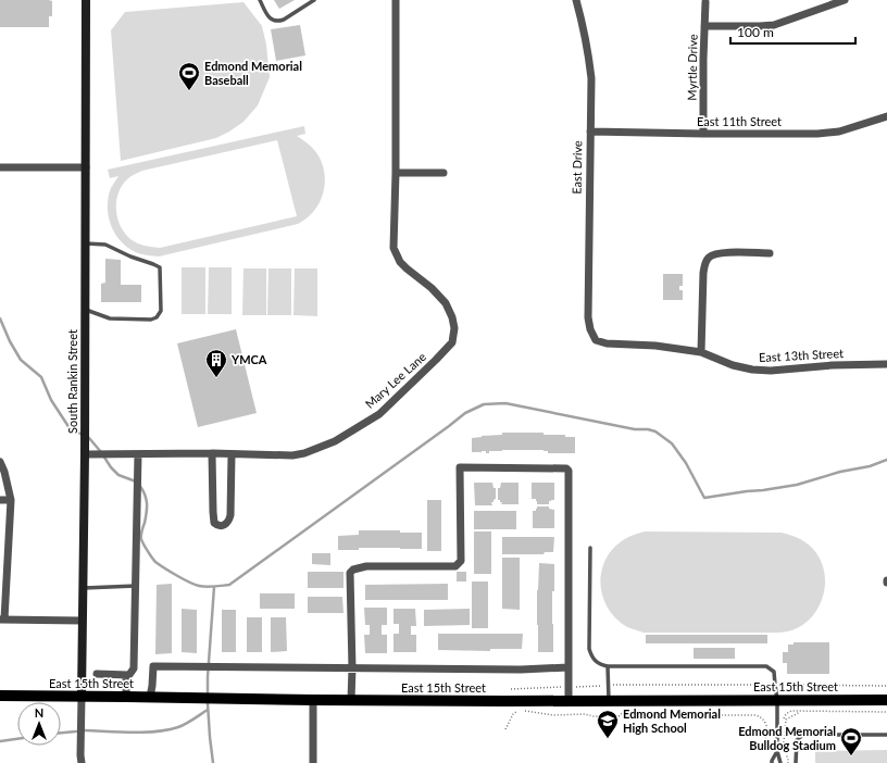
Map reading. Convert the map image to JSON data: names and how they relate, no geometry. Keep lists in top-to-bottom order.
{
  "streets": {
    "main road": ["East 15th Street"],
    "street": [
      "Myrtle Drive",
      "East 11th Street",
      "East Drive",
      "East 13th Street",
      "Mary Lee Lane",
      "South Rankin Street"
    ]
  },
  "crossings": [
    ["Myrtle Drive", "East 11th Street"],
    ["East 11th Street", "East Drive"],
    ["East Drive", "East 13th Street"],
    ["Mary Lee Lane", "South Rankin Street"],
    ["South Rankin Street", "East 15th Street"]
  ],
  "places": {
    "sports": ["Edmond Memorial Baseball", "Edmond Memorial Bulldog Stadium"],
    "building": ["YMCA"],
    "school or university": ["Edmond Memorial High School"]
  },
  "scale_bar": "100 m",
  "north": "top"
}
